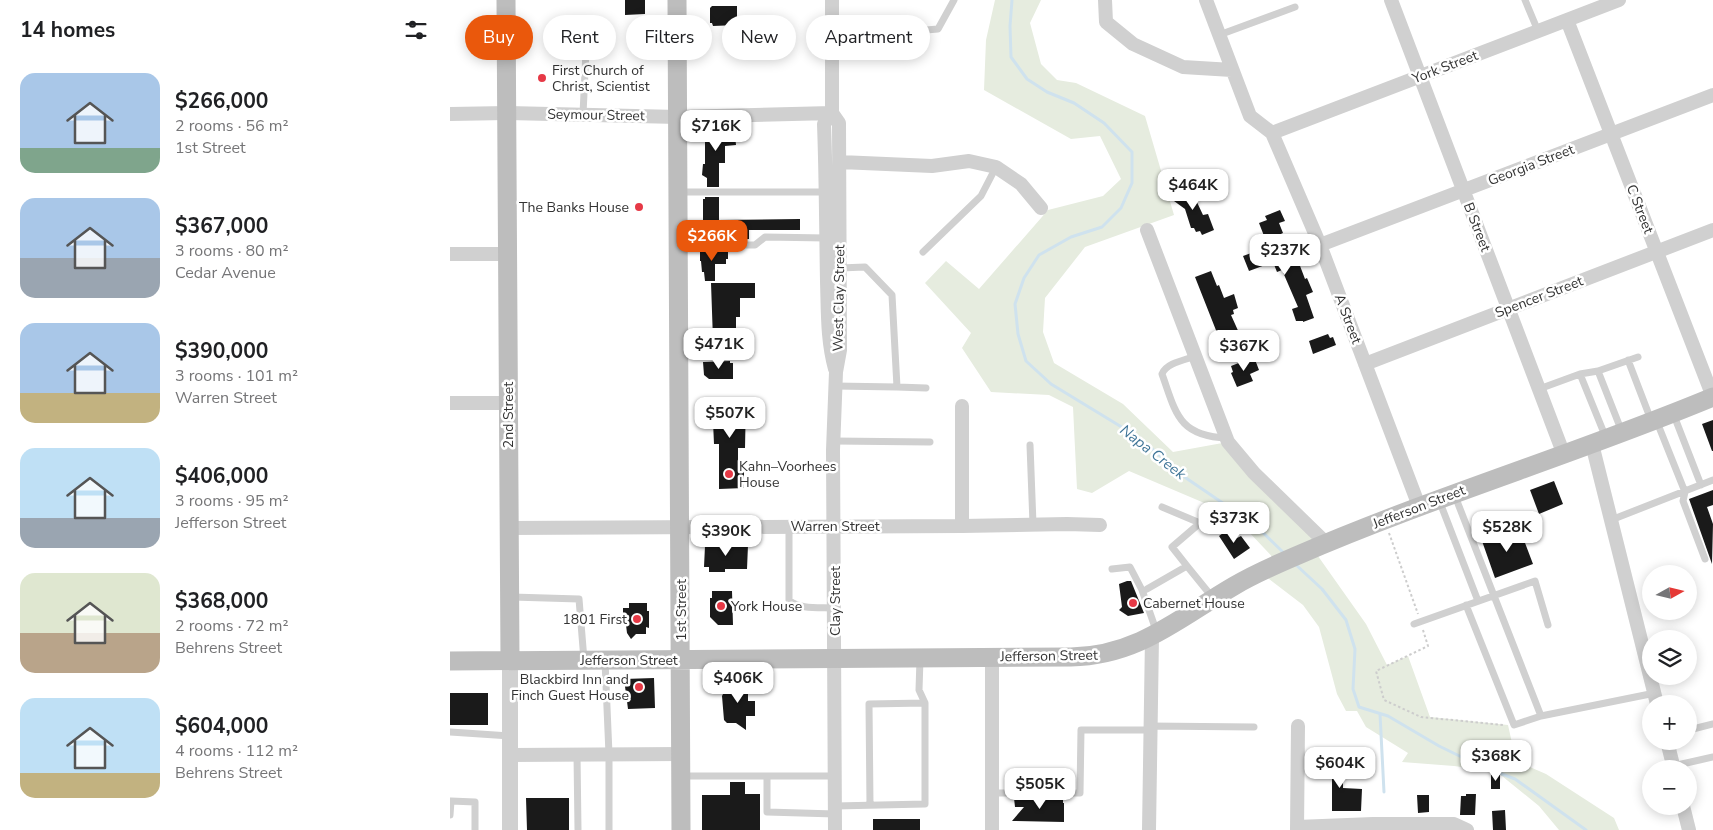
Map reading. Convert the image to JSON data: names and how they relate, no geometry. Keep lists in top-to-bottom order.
{
  "streets": {
    "main road": ["2nd Street", "Jefferson Street", "1st Street"],
    "street": [
      "York Street",
      "Seymour Street",
      "Georgia Street",
      "C Street",
      "B Street",
      "Spencer Street",
      "West Clay Street",
      "A Street",
      "Warren Street",
      "Clay Street"
    ]
  },
  "crossings": [
    ["York Street", "C Street"],
    ["York Street", "B Street"],
    ["York Street", "A Street"],
    ["Seymour Street", "West Clay Street"],
    ["Seymour Street", "2nd Street"],
    ["Seymour Street", "1st Street"],
    ["Georgia Street", "C Street"],
    ["Georgia Street", "B Street"],
    ["Georgia Street", "A Street"],
    ["C Street", "Spencer Street"],
    ["C Street", "Jefferson Street"],
    ["B Street", "Spencer Street"],
    ["B Street", "Jefferson Street"],
    ["Spencer Street", "A Street"],
    ["West Clay Street", "Clay Street"],
    ["A Street", "Jefferson Street"],
    ["2nd Street", "Jefferson Street"],
    ["2nd Street", "Warren Street"],
    ["Jefferson Street", "Clay Street"],
    ["Jefferson Street", "1st Street"],
    ["Warren Street", "Clay Street"],
    ["Warren Street", "1st Street"]
  ],
  "water": ["Napa Creek"],
  "places": [
    "First Church of Christ, Scientist",
    "The Banks House",
    "Kahn–Voorhees House",
    "Cabernet House",
    "York House",
    "1801 First",
    "Blackbird Inn and Finch Guest House"
  ],
  "north": "right",
  "page": {
    "heading": "14 homes",
    "chip": [
      "Buy",
      "Rent",
      "Filters",
      "New",
      "Apartment"
    ],
    "list": [
      {
        "name": "$266,000",
        "note": "2 rooms · 56 m² · 1st Street"
      },
      {
        "name": "$367,000",
        "note": "3 rooms · 80 m² · Cedar Avenue"
      },
      {
        "name": "$390,000",
        "note": "3 rooms · 101 m² · Warren Street"
      },
      {
        "name": "$406,000",
        "note": "3 rooms · 95 m² · Jefferson Street"
      },
      {
        "name": "$368,000",
        "note": "2 rooms · 72 m² · Behrens Street"
      },
      {
        "name": "$604,000",
        "note": "4 rooms · 112 m² · Behrens Street"
      }
    ],
    "price": [
      "$716K",
      "$464K",
      "$266K",
      "$237K",
      "$471K",
      "$367K",
      "$507K",
      "$373K",
      "$528K",
      "$390K",
      "$406K",
      "$368K",
      "$604K",
      "$505K"
    ],
    "map_buttons": ["+", "−"]
  }
}
